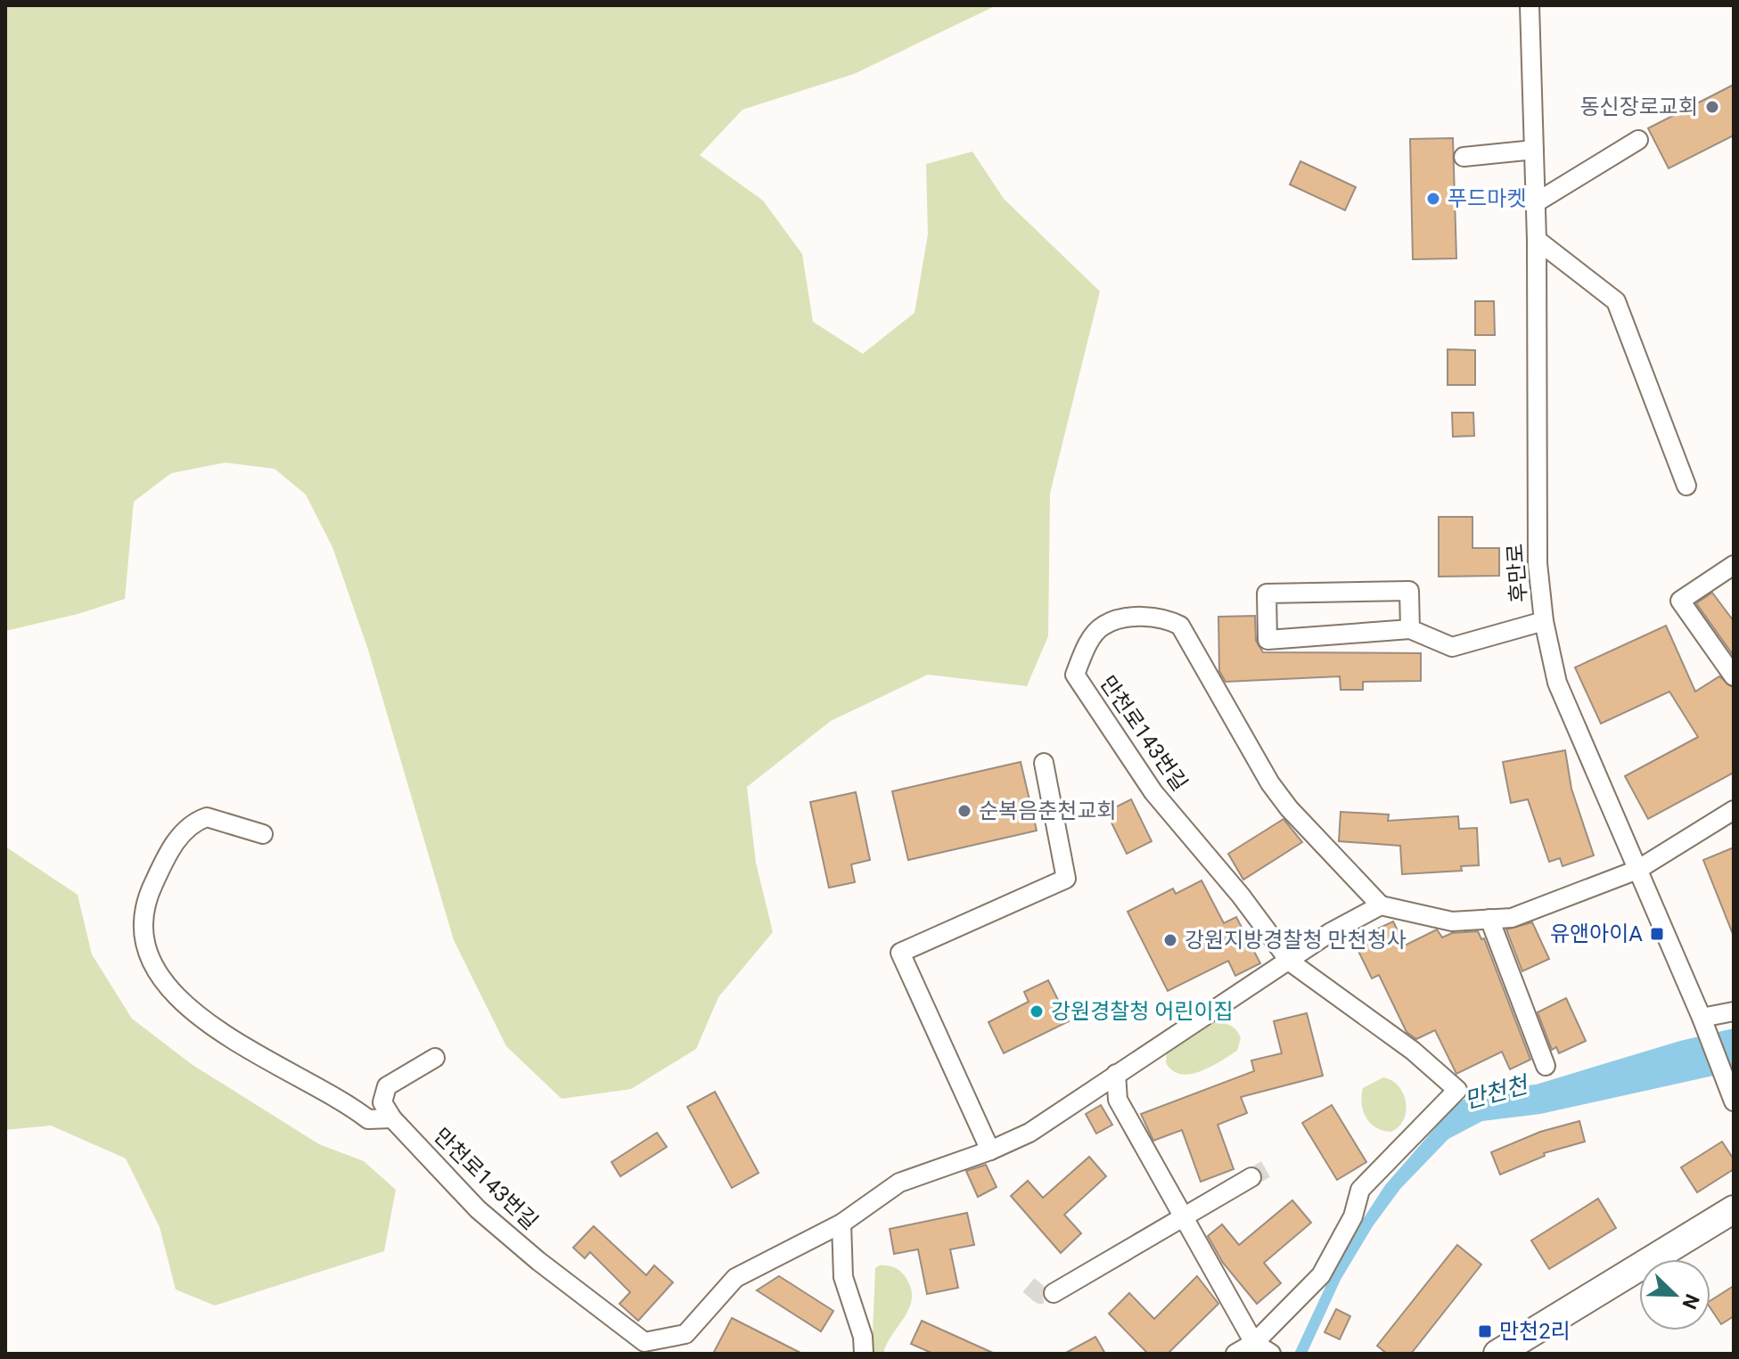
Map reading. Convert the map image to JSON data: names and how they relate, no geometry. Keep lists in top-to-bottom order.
{
  "streets": {
    "street": ["후만로", "만천로143번길"]
  },
  "water": ["만천천"],
  "places": {
    "other": [
      "동신장로교회",
      "푸드마켓",
      "순복음춘천교회",
      "강원지방경찰청 만천청사",
      "강원경찰청 어린이집"
    ],
    "transit": ["유앤아이A", "만천2리"]
  },
  "north": "bottom right"
}
